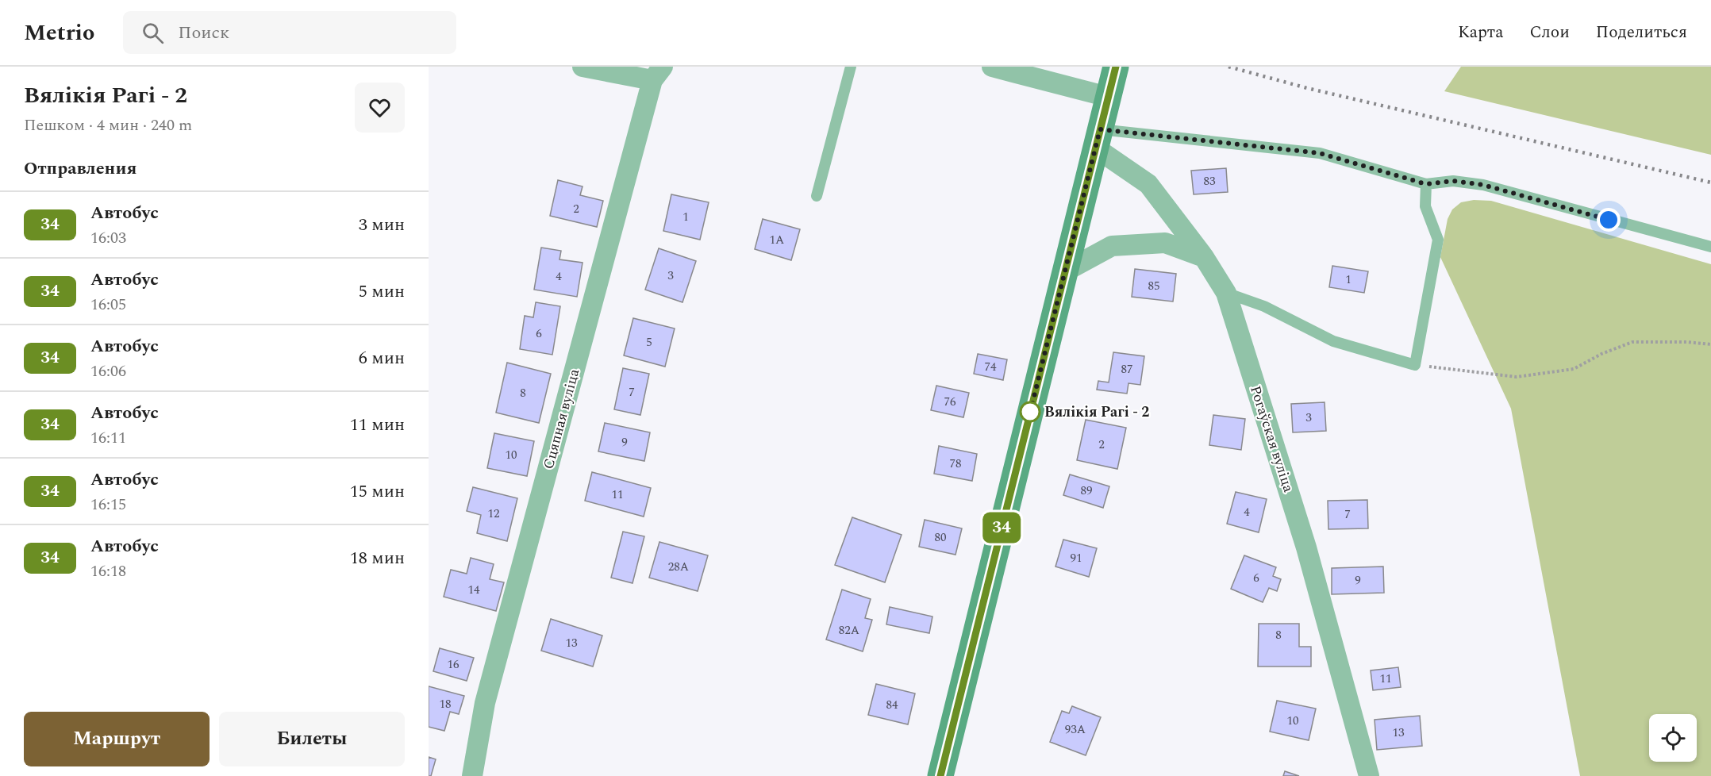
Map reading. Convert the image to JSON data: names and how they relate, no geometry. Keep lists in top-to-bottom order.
{
  "streets": {
    "street": ["Сцяпная вуліца", "Рогаўская вуліца"]
  },
  "places": ["Вялікія Рагі - 2"],
  "lines": ["bus line 34"],
  "house_numbers": [
    "83",
    "2",
    "1",
    "1А",
    "3",
    "4",
    "1",
    "85",
    "6",
    "5",
    "74",
    "87",
    "7",
    "8",
    "76",
    "3",
    "9",
    "2",
    "10",
    "78",
    "89",
    "11",
    "4",
    "12",
    "7",
    "80",
    "91",
    "28А",
    "6",
    "9",
    "14",
    "82А",
    "8",
    "13",
    "16",
    "11",
    "18",
    "84",
    "10",
    "93А",
    "13"
  ],
  "page": {
    "header": "Metrio",
    "search": "Поиск",
    "nav": ["Карта", "Слои", "Поделиться"],
    "heading": [
      ["Вялікія Рагі - 2", "Пешком · 4 мин · 240 m"],
      "Отправления"
    ],
    "on_map": "34",
    "list": [
      {
        "mark": "34",
        "name": "Автобус",
        "note": "16:03",
        "value": "3 мин"
      },
      {
        "mark": "34",
        "name": "Автобус",
        "note": "16:05",
        "value": "5 мин"
      },
      {
        "mark": "34",
        "name": "Автобус",
        "note": "16:06",
        "value": "6 мин"
      },
      {
        "mark": "34",
        "name": "Автобус",
        "note": "16:11",
        "value": "11 мин"
      },
      {
        "mark": "34",
        "name": "Автобус",
        "note": "16:15",
        "value": "15 мин"
      },
      {
        "mark": "34",
        "name": "Автобус",
        "note": "16:18",
        "value": "18 мин"
      }
    ],
    "buttons": ["Маршрут", "Билеты"]
  }
}
